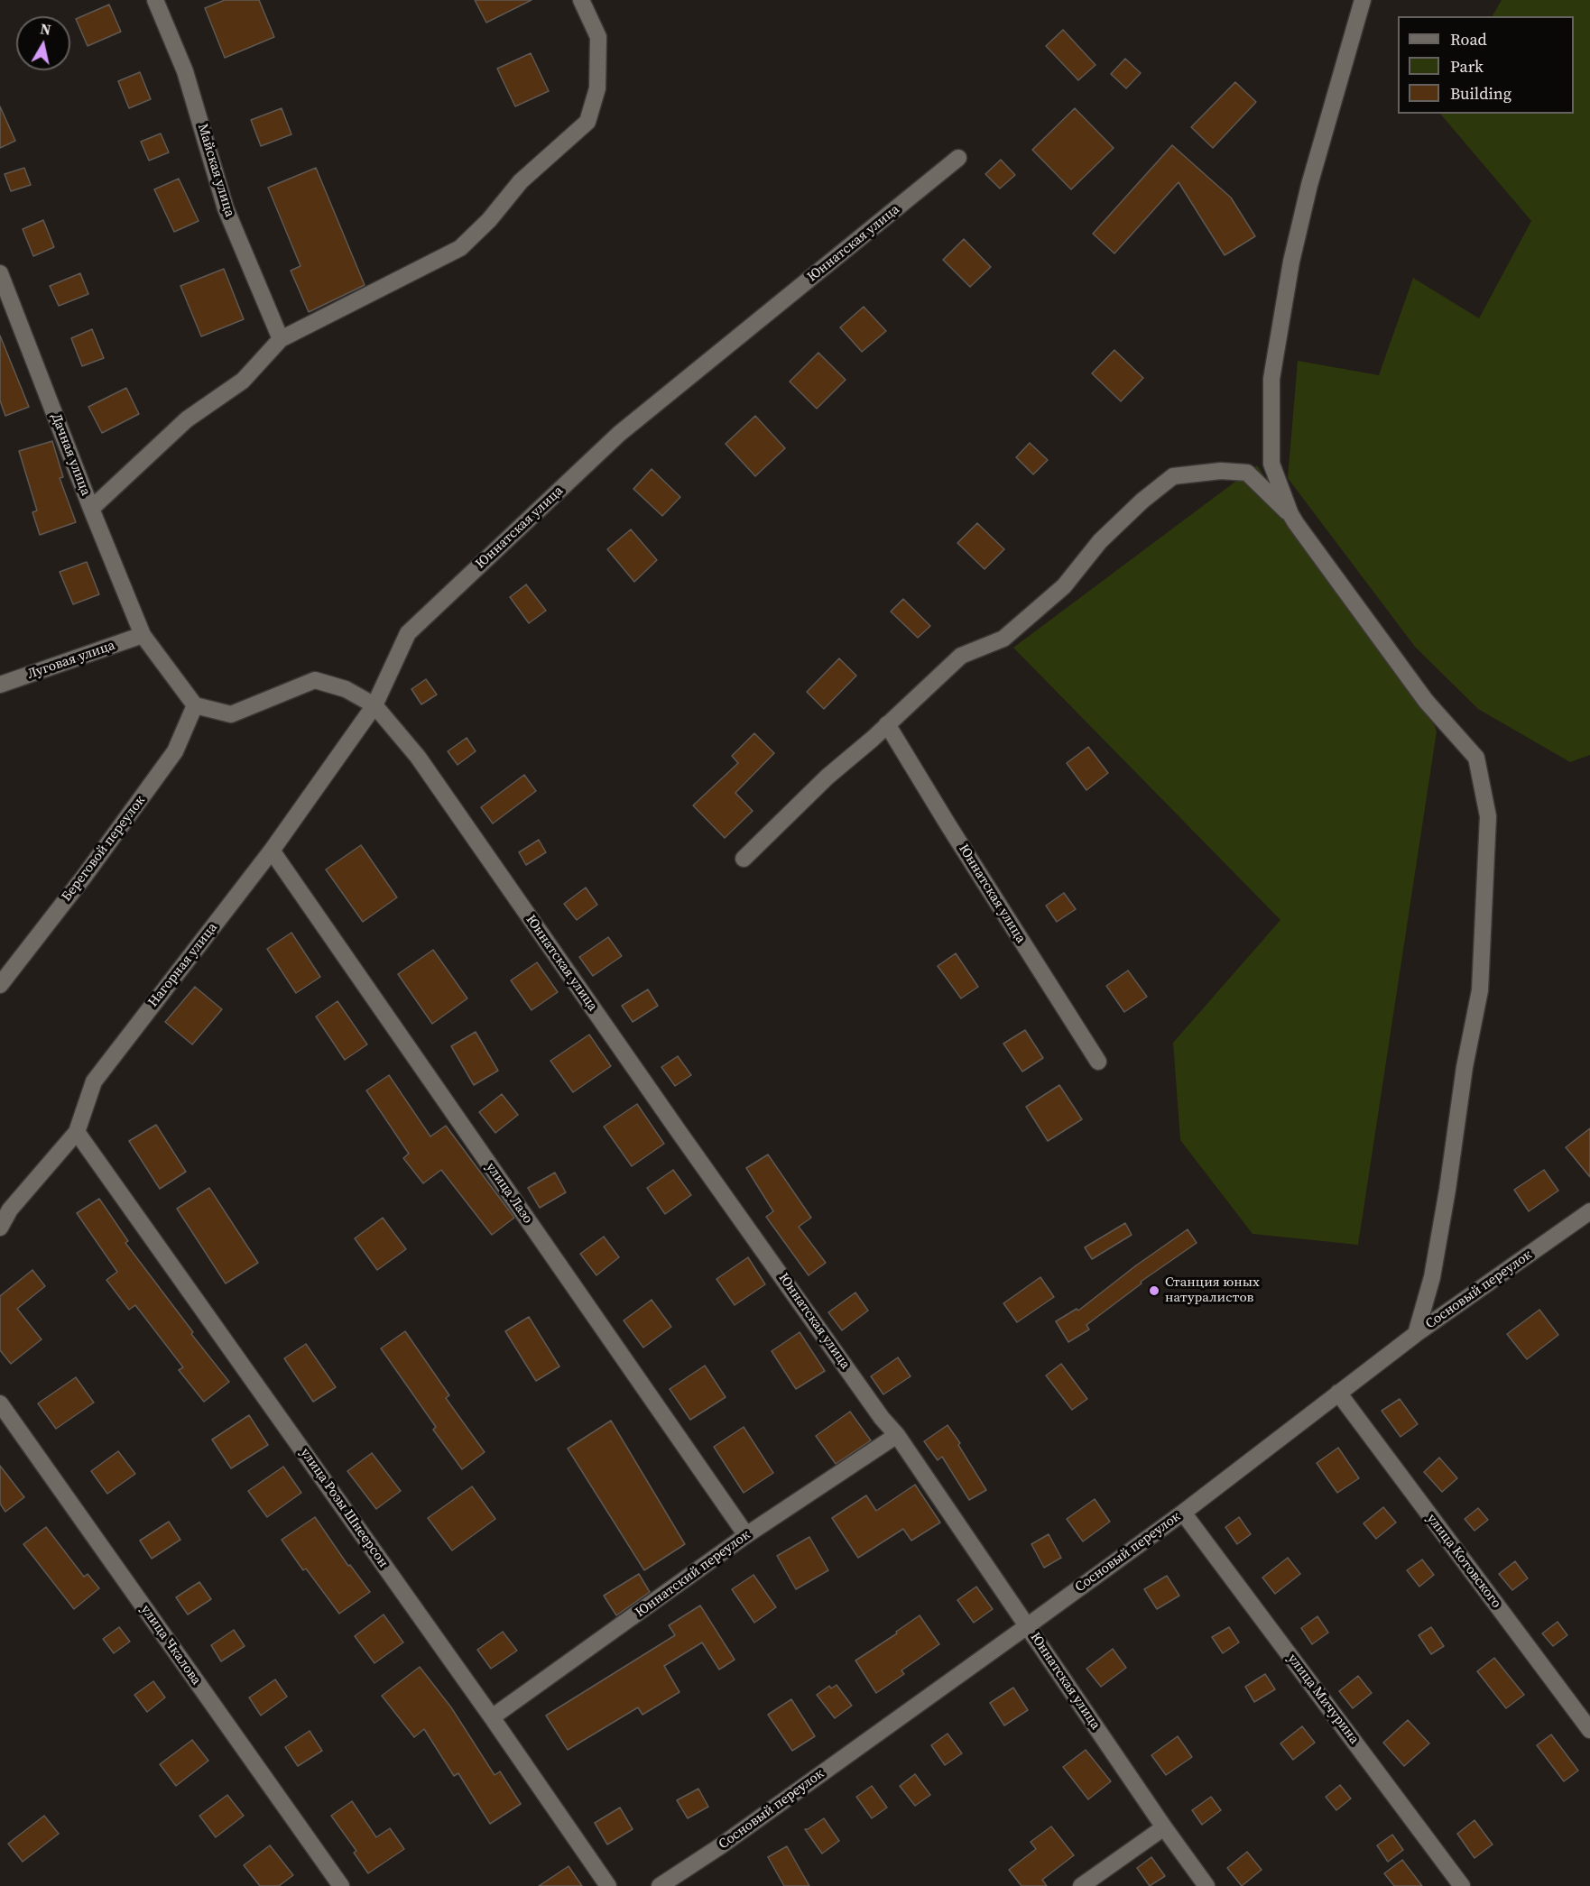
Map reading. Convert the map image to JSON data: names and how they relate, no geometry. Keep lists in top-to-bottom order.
{
  "streets": {
    "street": [
      "Майская улица",
      "Юннатская улица",
      "Дачная улица",
      "Луговая улица",
      "Береговой переулок",
      "Нагорная улица",
      "улица Лазо",
      "Сосновый переулок",
      "улица Розы Шнеерсон",
      "улица Котовского",
      "Юннатский переулок",
      "улица Чкалова",
      "улица Мичурина"
    ]
  },
  "crossings": [
    ["Юннатская улица", "Нагорная улица"],
    ["Юннатская улица", "Сосновый переулок"],
    ["Юннатская улица", "Юннатский переулок"],
    ["Дачная улица", "Луговая улица"],
    ["Дачная улица", "Береговой переулок"],
    ["Нагорная улица", "улица Лазо"],
    ["Нагорная улица", "улица Розы Шнеерсон"],
    ["улица Лазо", "Юннатский переулок"],
    ["Сосновый переулок", "улица Котовского"],
    ["Сосновый переулок", "улица Мичурина"],
    ["улица Розы Шнеерсон", "Юннатский переулок"]
  ],
  "places": ["Станция юных натуралистов"],
  "legend": ["Road", "Park", "Building"],
  "north": "top"
}
